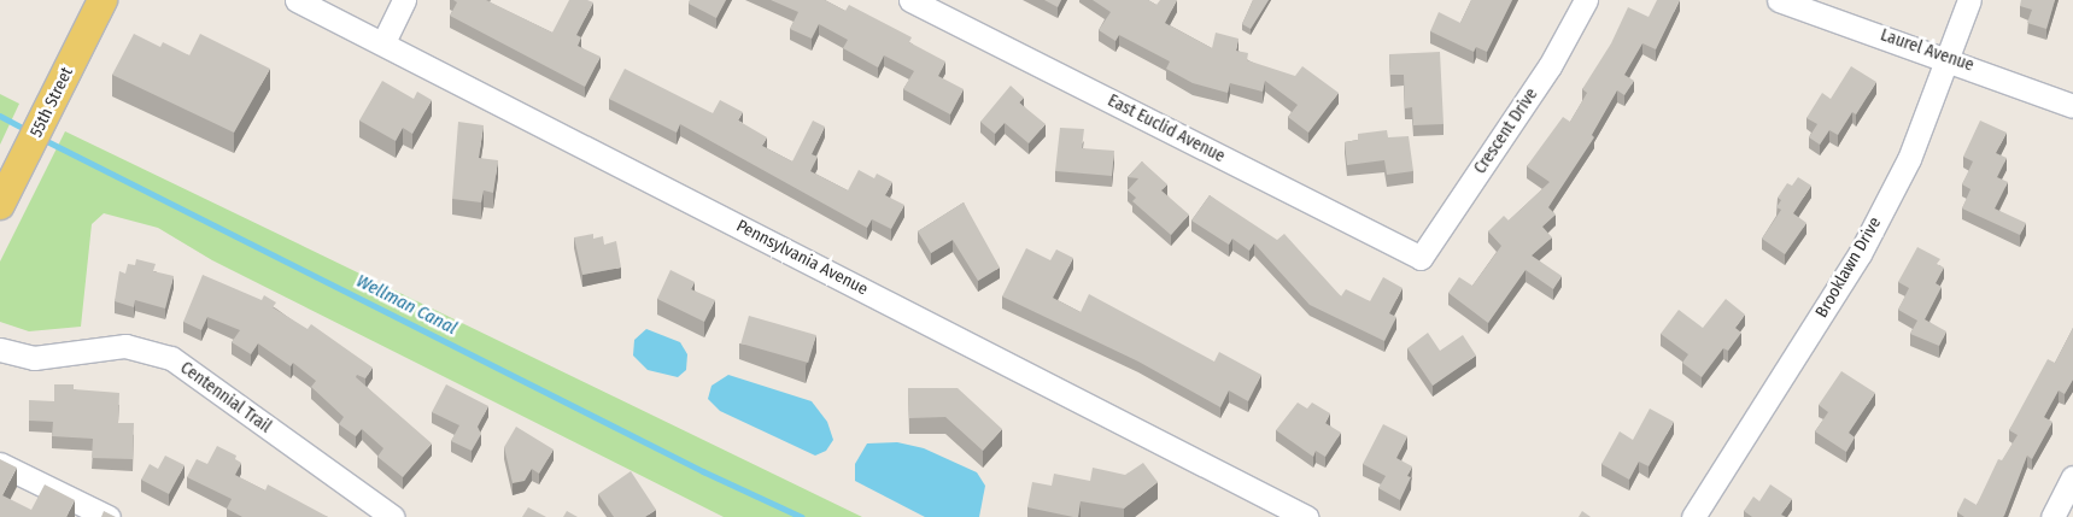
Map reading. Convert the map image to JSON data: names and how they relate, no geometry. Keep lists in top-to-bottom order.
{
  "streets": {
    "main road": ["55th Street"],
    "street": [
      "Laurel Avenue",
      "East Euclid Avenue",
      "Crescent Drive",
      "Pennsylvania Avenue",
      "Brooklawn Drive",
      "Centennial Trail"
    ]
  },
  "crossings": [
    ["Laurel Avenue", "Brooklawn Drive"],
    ["East Euclid Avenue", "Crescent Drive"]
  ],
  "water": ["Wellman Canal"]
}
